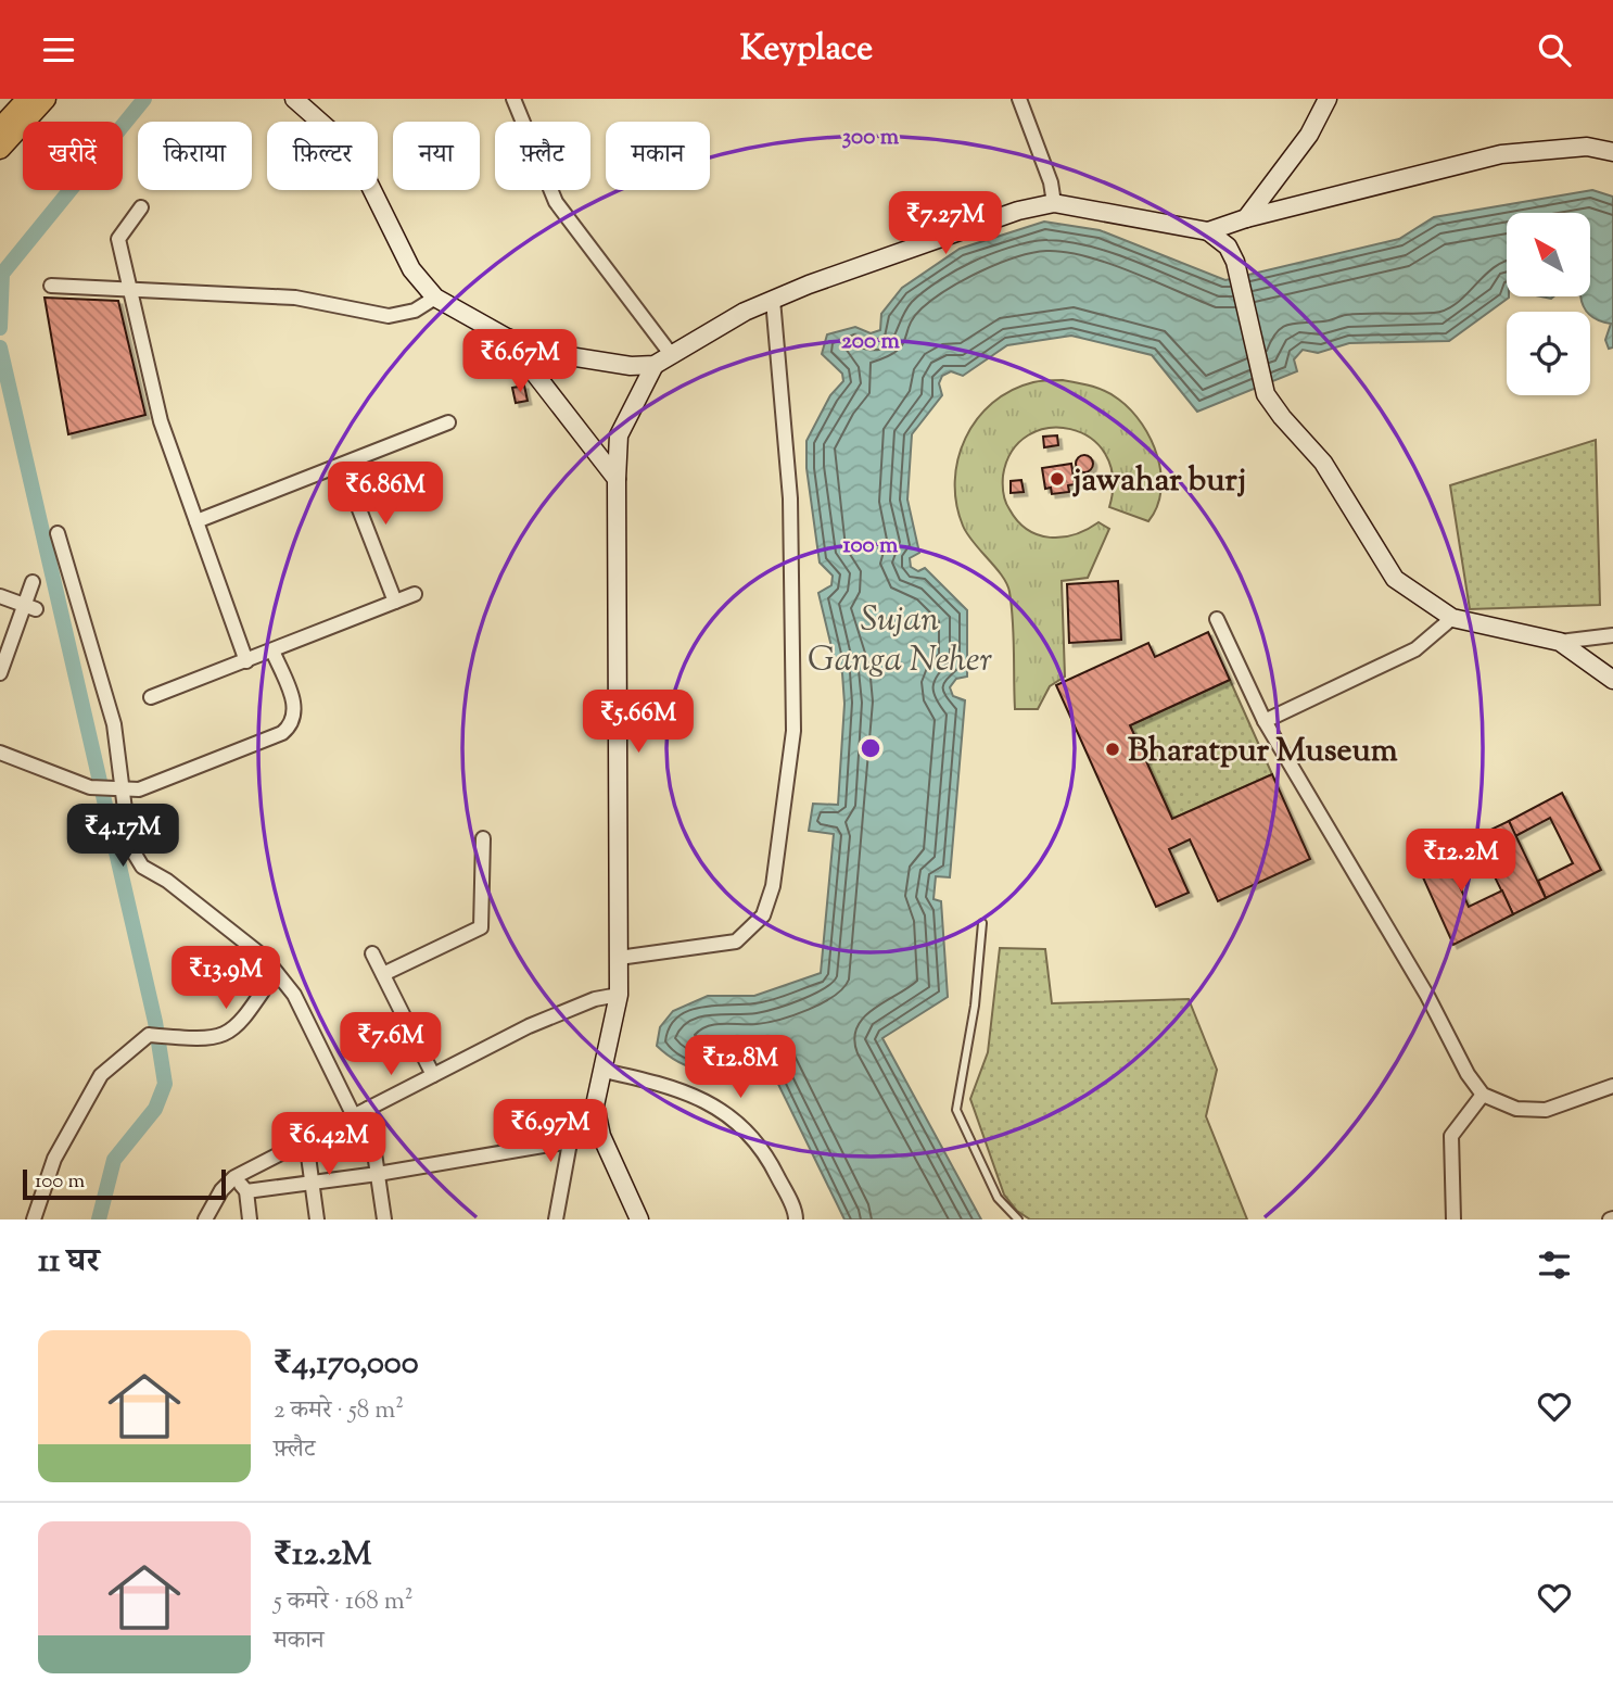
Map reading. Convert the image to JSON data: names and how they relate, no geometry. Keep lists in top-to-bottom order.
{
  "water": ["Sujan Ganga Neher"],
  "places": ["jawahar burj", "Bharatpur Museum"],
  "scale_bar": "100 m",
  "north": "top left",
  "page": {
    "header": "Keyplace",
    "chip": [
      "खरीदें",
      "किराया",
      "फ़िल्टर",
      "नया",
      "फ़्लैट",
      "मकान"
    ],
    "price": [
      "₹7.27M",
      "₹6.67M",
      "₹6.86M",
      "₹5.66M",
      "₹4.17M",
      "₹12.2M",
      "₹13.9M",
      "₹7.6M",
      "₹12.8M",
      "₹6.97M",
      "₹6.42M"
    ],
    "scale": "100 m",
    "heading": "11 घर",
    "list": [
      {
        "name": "₹4,170,000",
        "note": "2 कमरे · 58 m² · फ़्लैट"
      },
      {
        "name": "₹12.2M",
        "note": "5 कमरे · 168 m² · मकान"
      }
    ]
  },
  "rings": ["300 m", "200 m", "100 m"]
}
